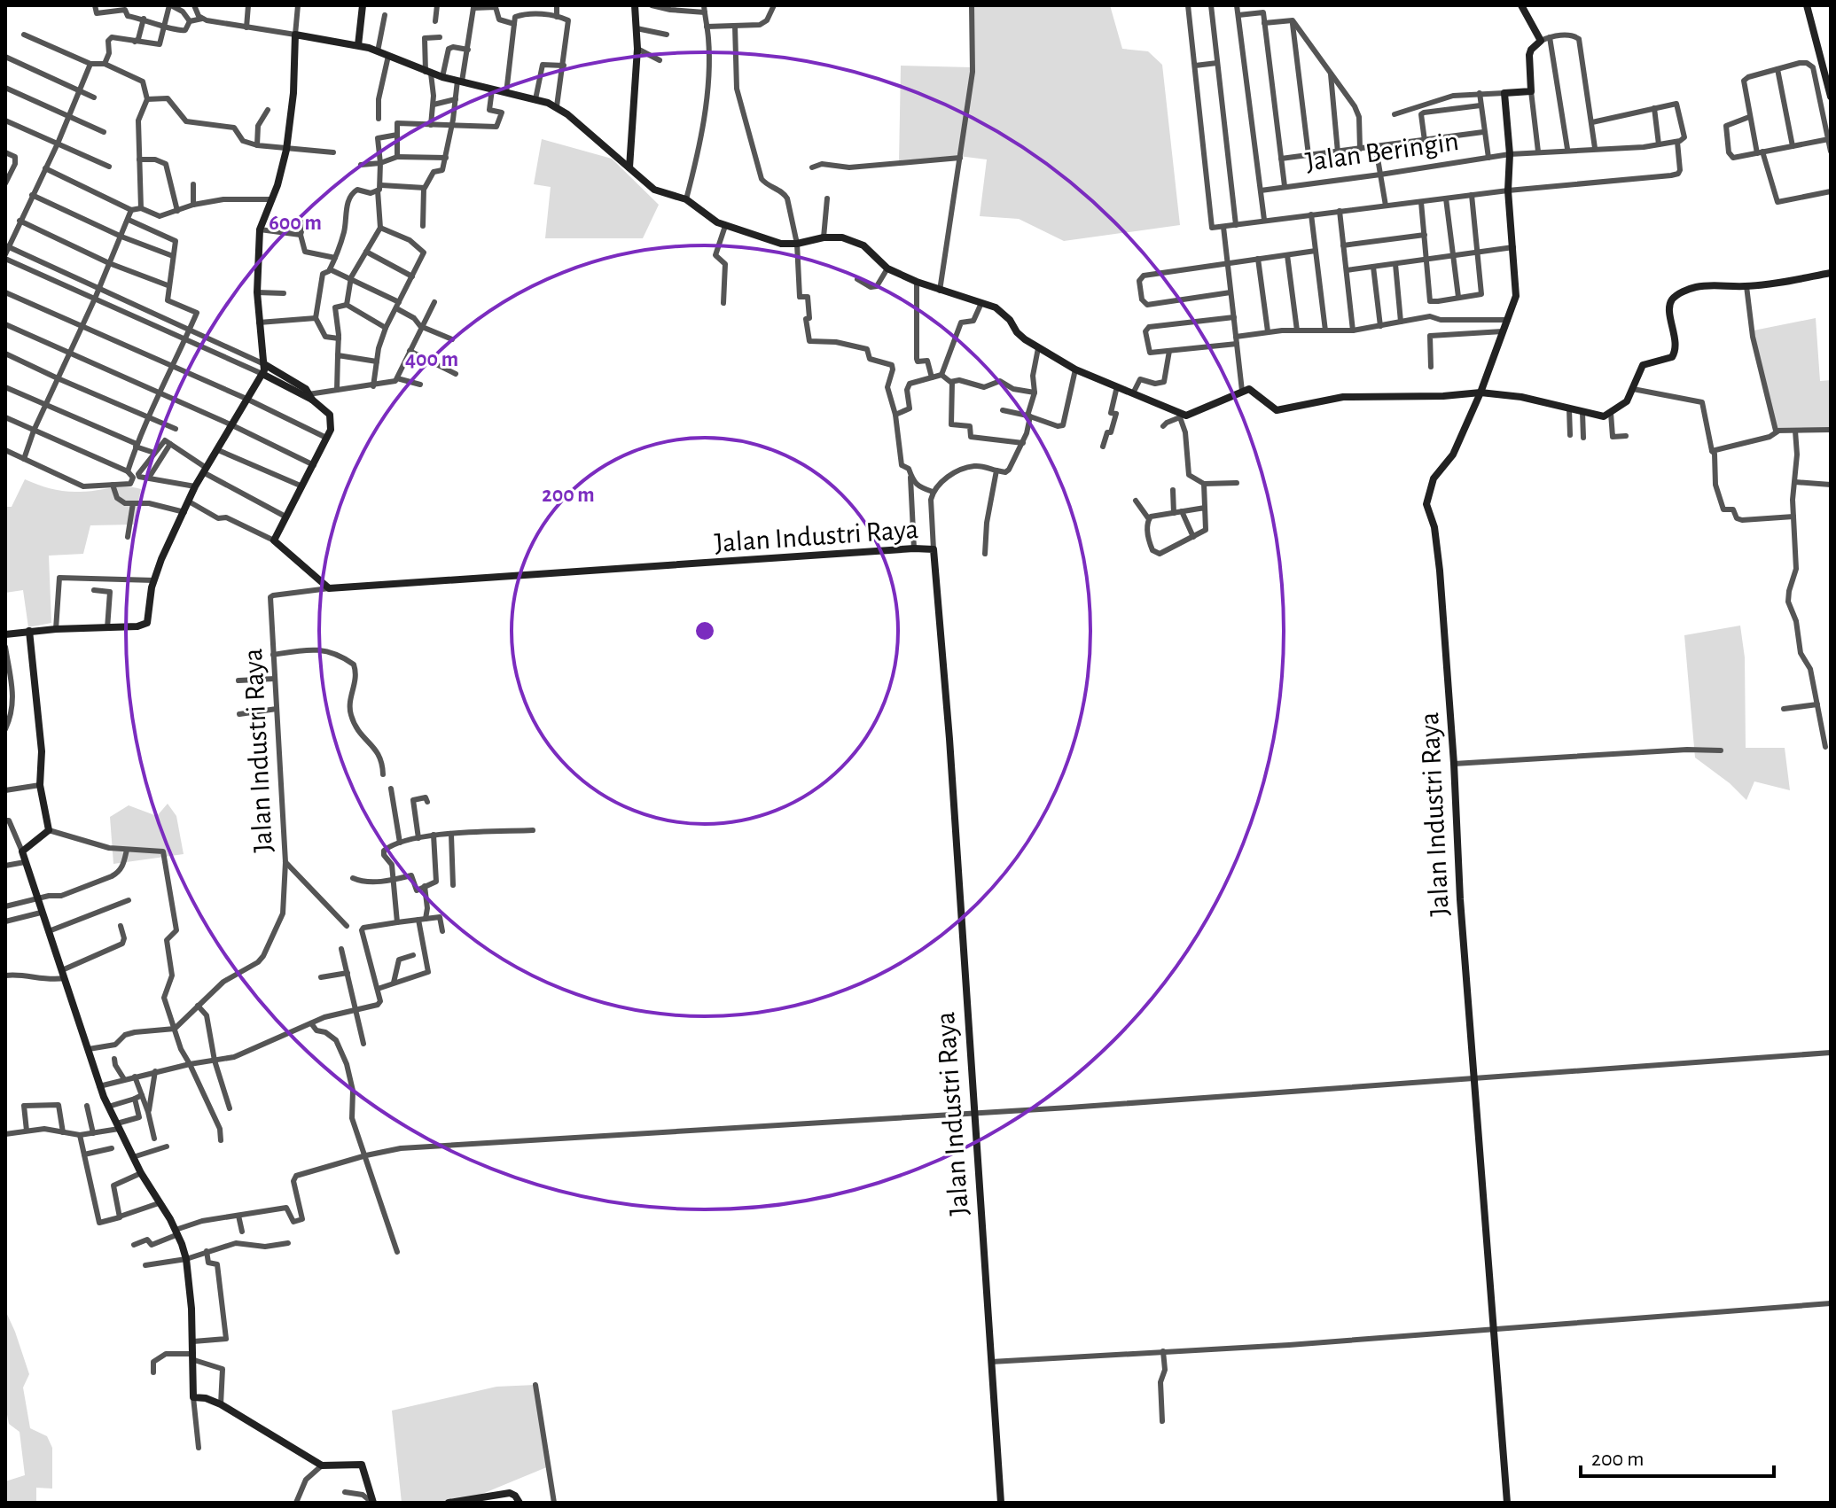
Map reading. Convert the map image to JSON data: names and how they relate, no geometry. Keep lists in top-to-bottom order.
{
  "streets": {
    "street": ["Jalan Beringin", "Jalan Industri Raya"]
  },
  "crossings": [
    ["Jalan Beringin", "Jalan Industri Raya"]
  ],
  "scale_bar": "200 m",
  "rings": ["600 m", "400 m", "200 m"]
}
